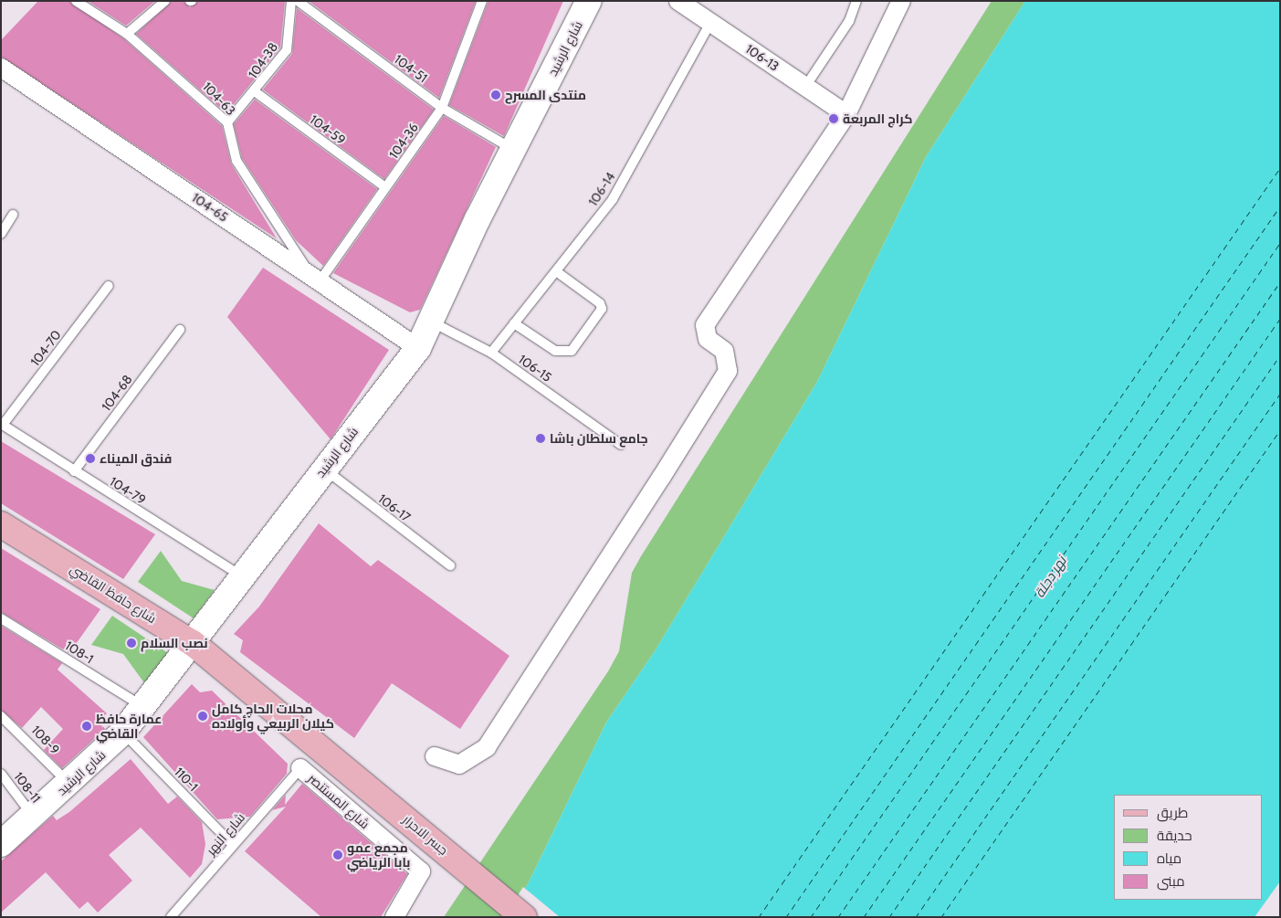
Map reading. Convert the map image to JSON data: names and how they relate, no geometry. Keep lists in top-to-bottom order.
{
  "streets": {
    "main road": ["شارع الرشيد", "شارع حافظ القاضي", "جسر الاحرار"],
    "street": ["106-13", "104-65", "شارع المستنصر"],
    "lane": [
      "104-38",
      "104-51",
      "104-63",
      "104-59",
      "104-36",
      "106-14",
      "104-70",
      "106-15",
      "104-68",
      "104-79",
      "106-17",
      "108-1",
      "108-9",
      "110-1",
      "108-11",
      "شارع النهر"
    ]
  },
  "crossings": [
    ["شارع الرشيد", "104-51"],
    ["شارع الرشيد", "104-65"],
    ["شارع الرشيد", "106-15"],
    ["شارع الرشيد", "104-79"],
    ["شارع الرشيد", "106-17"],
    ["شارع الرشيد", "شارع حافظ القاضي"],
    ["شارع الرشيد", "108-1"],
    ["شارع الرشيد", "108-9"],
    ["شارع الرشيد", "110-1"],
    ["شارع الرشيد", "108-11"],
    ["106-13", "106-14"],
    ["104-38", "104-63"],
    ["104-38", "104-59"],
    ["104-51", "104-36"],
    ["104-63", "104-36"],
    ["104-63", "104-65"],
    ["104-59", "104-36"],
    ["104-36", "104-65"],
    ["106-14", "106-15"],
    ["104-70", "104-79"],
    ["104-68", "104-79"],
    ["شارع حافظ القاضي", "جسر الاحرار"],
    ["110-1", "شارع النهر"],
    ["شارع المستنصر", "شارع النهر"]
  ],
  "water": ["نهر دجلة"],
  "places": [
    "منتدى المسرح",
    "كراج المربعة",
    "جامع سلطان باشا",
    "فندق الميناء",
    "نصب السلام",
    "محلات الحاج كامل كيلان الربيعي وأولاده",
    "عمارة حافظ القاضي",
    "مجمع عمو بابا الرياضي"
  ],
  "legend": [
    "طريق",
    "حديقة",
    "مياه",
    "مبنى"
  ]
}
